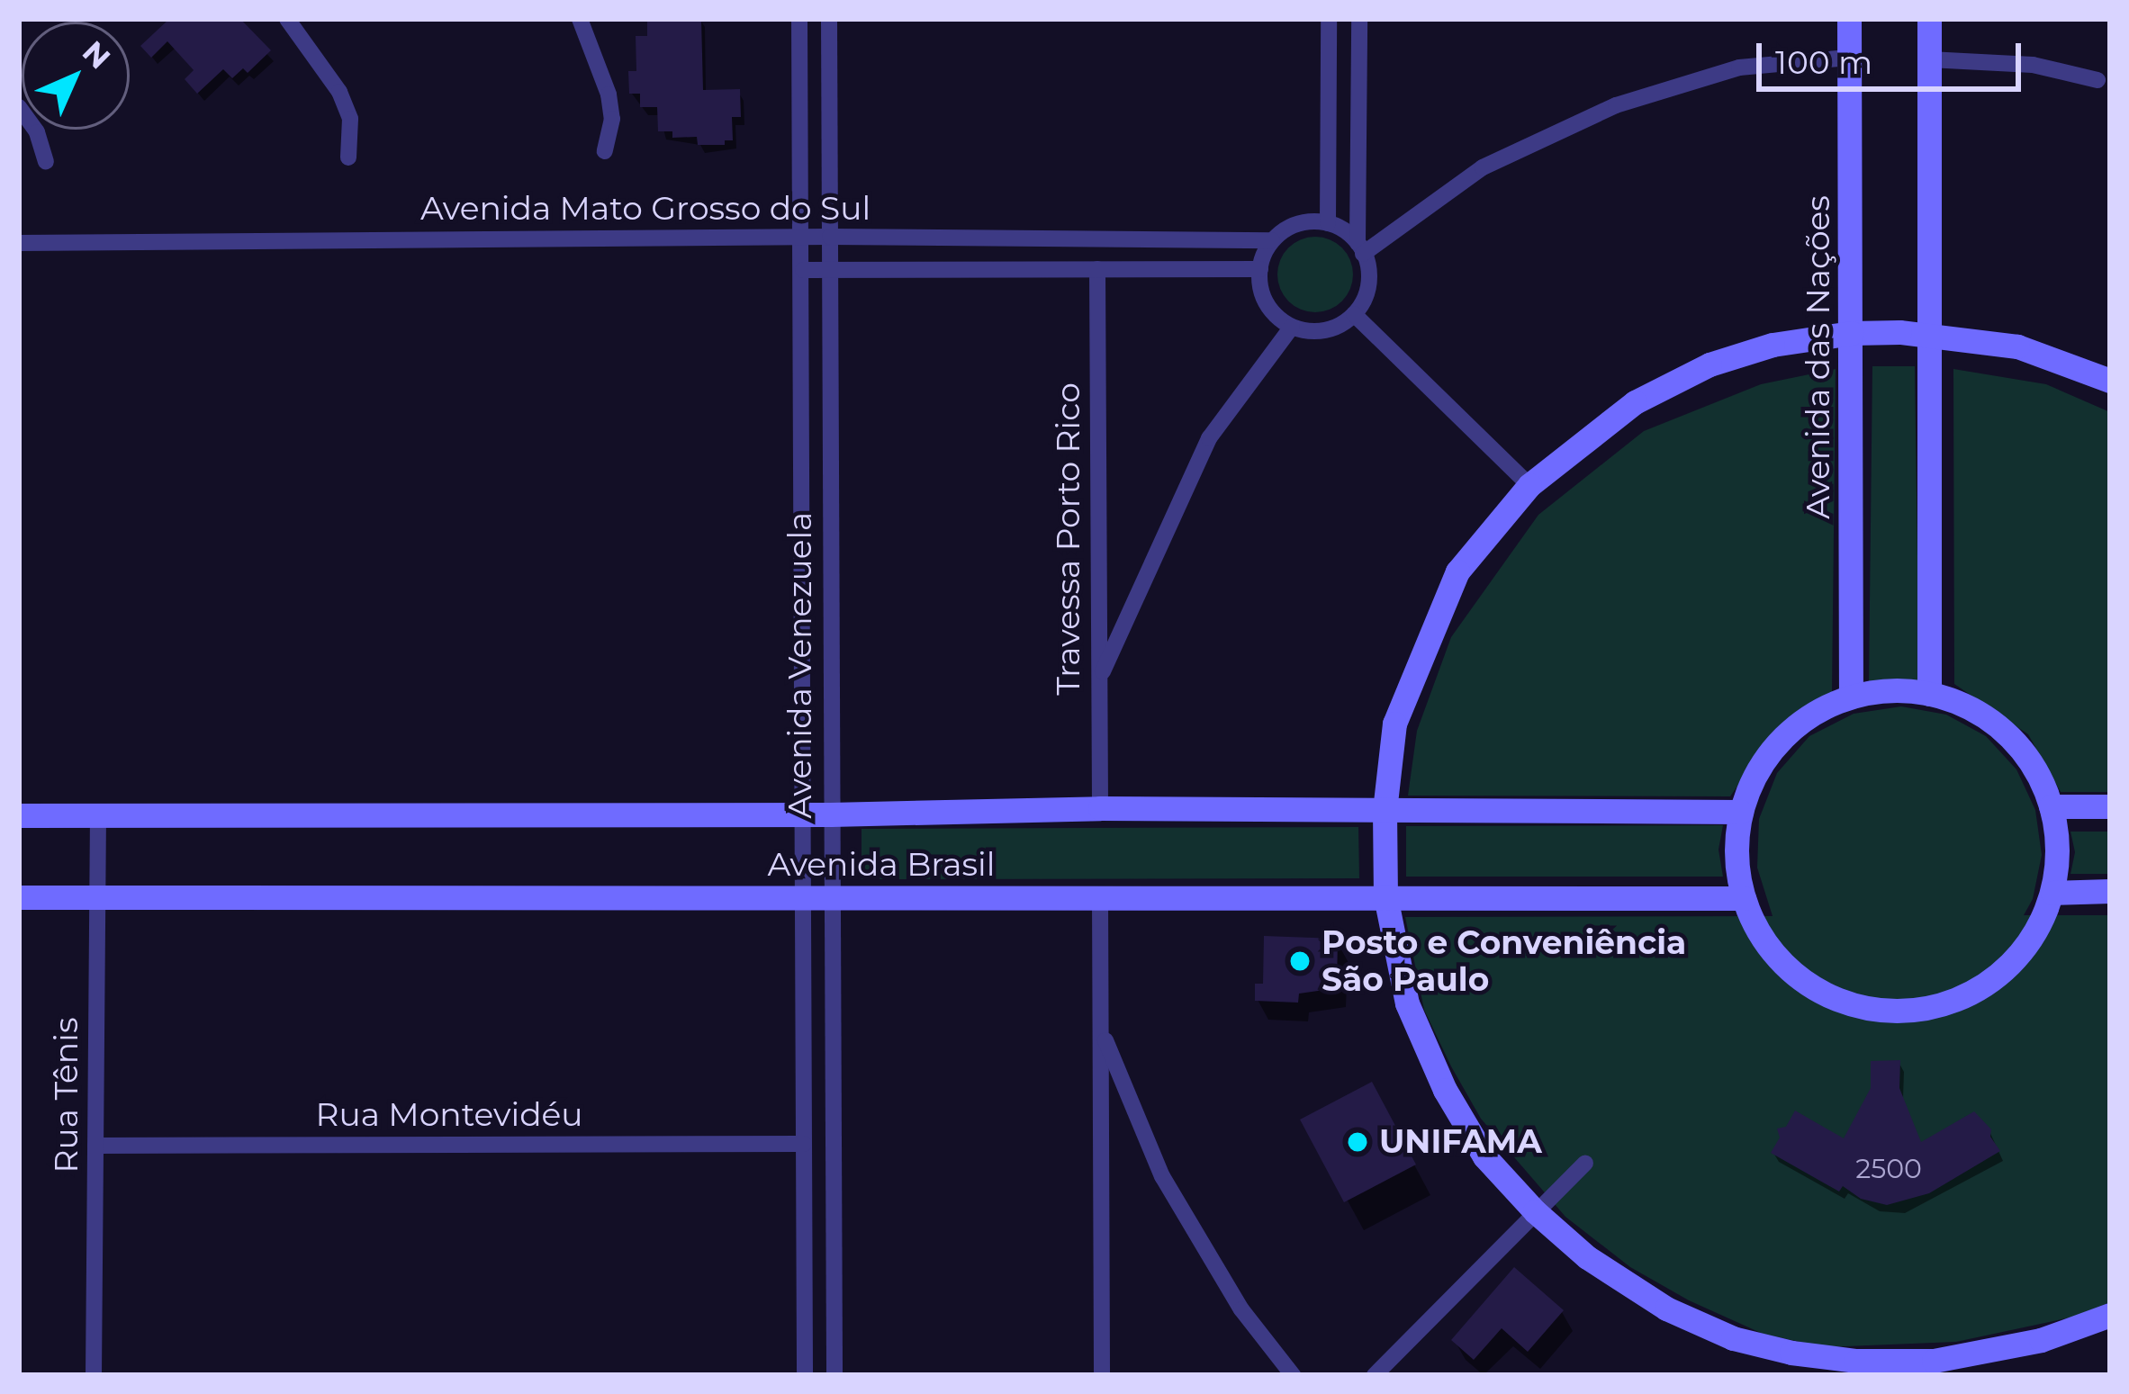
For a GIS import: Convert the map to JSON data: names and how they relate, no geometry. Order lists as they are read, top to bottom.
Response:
{
  "streets": {
    "main road": ["Avenida das Nações", "Avenida Brasil"],
    "street": [
      "Avenida Mato Grosso do Sul",
      "Travessa Porto Rico",
      "Avenida Venezuela",
      "Rua Tênis",
      "Rua Montevidéu"
    ]
  },
  "crossings": [
    ["Avenida Mato Grosso do Sul", "Travessa Porto Rico"],
    ["Avenida Mato Grosso do Sul", "Avenida Venezuela"],
    ["Avenida das Nações", "Avenida Brasil"],
    ["Travessa Porto Rico", "Avenida Brasil"],
    ["Avenida Venezuela", "Avenida Brasil"],
    ["Avenida Venezuela", "Rua Montevidéu"],
    ["Avenida Brasil", "Rua Tênis"],
    ["Rua Tênis", "Rua Montevidéu"]
  ],
  "places": ["Posto e Conveniência São Paulo", "UNIFAMA"],
  "house_numbers": ["2500"],
  "scale_bar": "100 m",
  "north": "top right"
}
